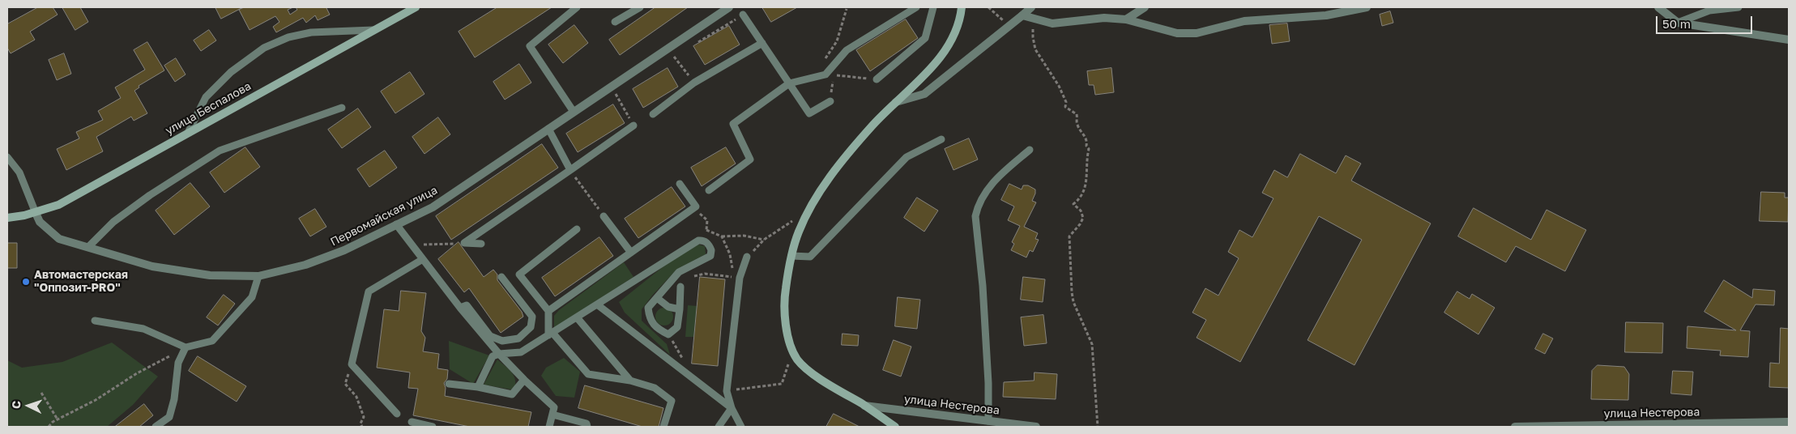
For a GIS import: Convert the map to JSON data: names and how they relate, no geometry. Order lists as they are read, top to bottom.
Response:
{
  "streets": {
    "main road": ["улица Беспалова"],
    "street": ["Первомайская улица", "улица Нестерова"]
  },
  "crossings": [
    ["улица Беспалова", "Первомайская улица"]
  ],
  "places": ["Автомастерская \"Оппозит-PRO\""],
  "scale_bar": "50 m",
  "north": "left"
}
